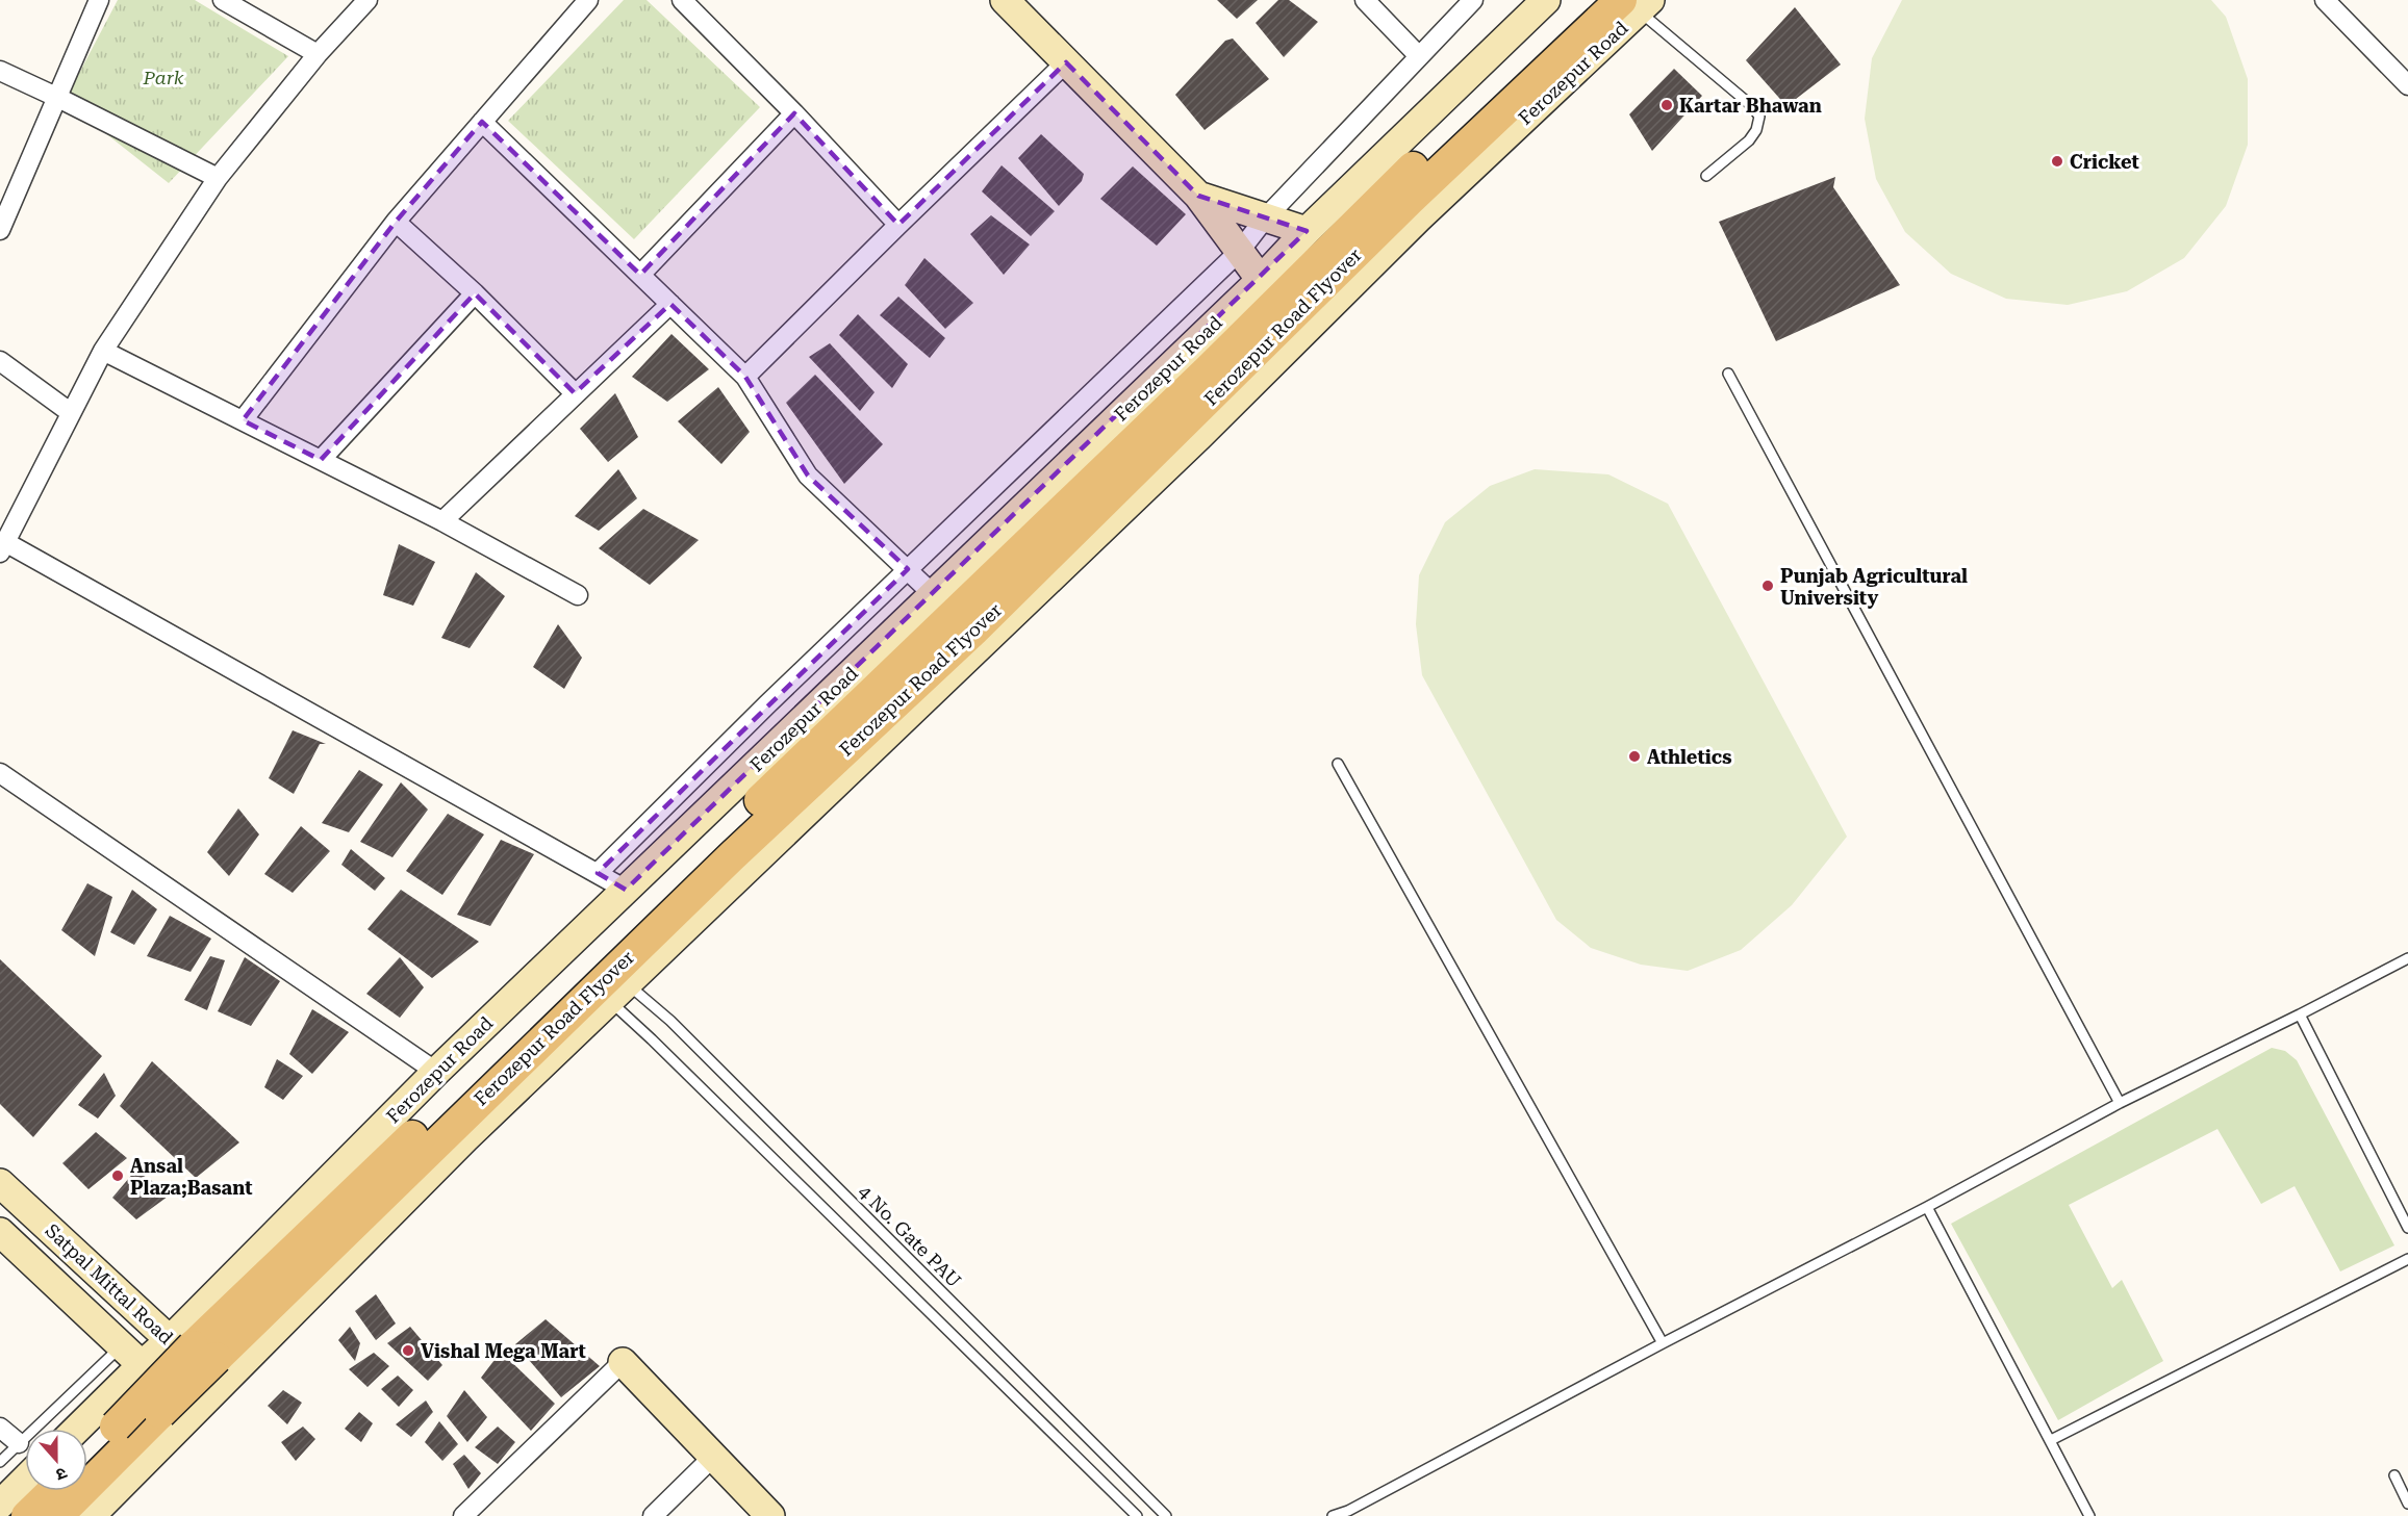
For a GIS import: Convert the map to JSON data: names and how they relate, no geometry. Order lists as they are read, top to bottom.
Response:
{
  "streets": {
    "main road": ["Ferozepur Road", "Ferozepur Road Flyover", "Satpal Mittal Road"],
    "lane": ["4 No. Gate PAU"]
  },
  "crossings": [
    ["Ferozepur Road", "Ferozepur Road Flyover"],
    ["Ferozepur Road", "4 No. Gate PAU"],
    ["Ferozepur Road", "Satpal Mittal Road"],
    ["Ferozepur Road Flyover", "Satpal Mittal Road"]
  ],
  "parks": ["Park"],
  "places": [
    "Kartar Bhawan",
    "Cricket",
    "Punjab Agricultural University",
    "Athletics",
    "Ansal Plaza;Basant",
    "Vishal Mega Mart"
  ],
  "north": "bottom"
}
